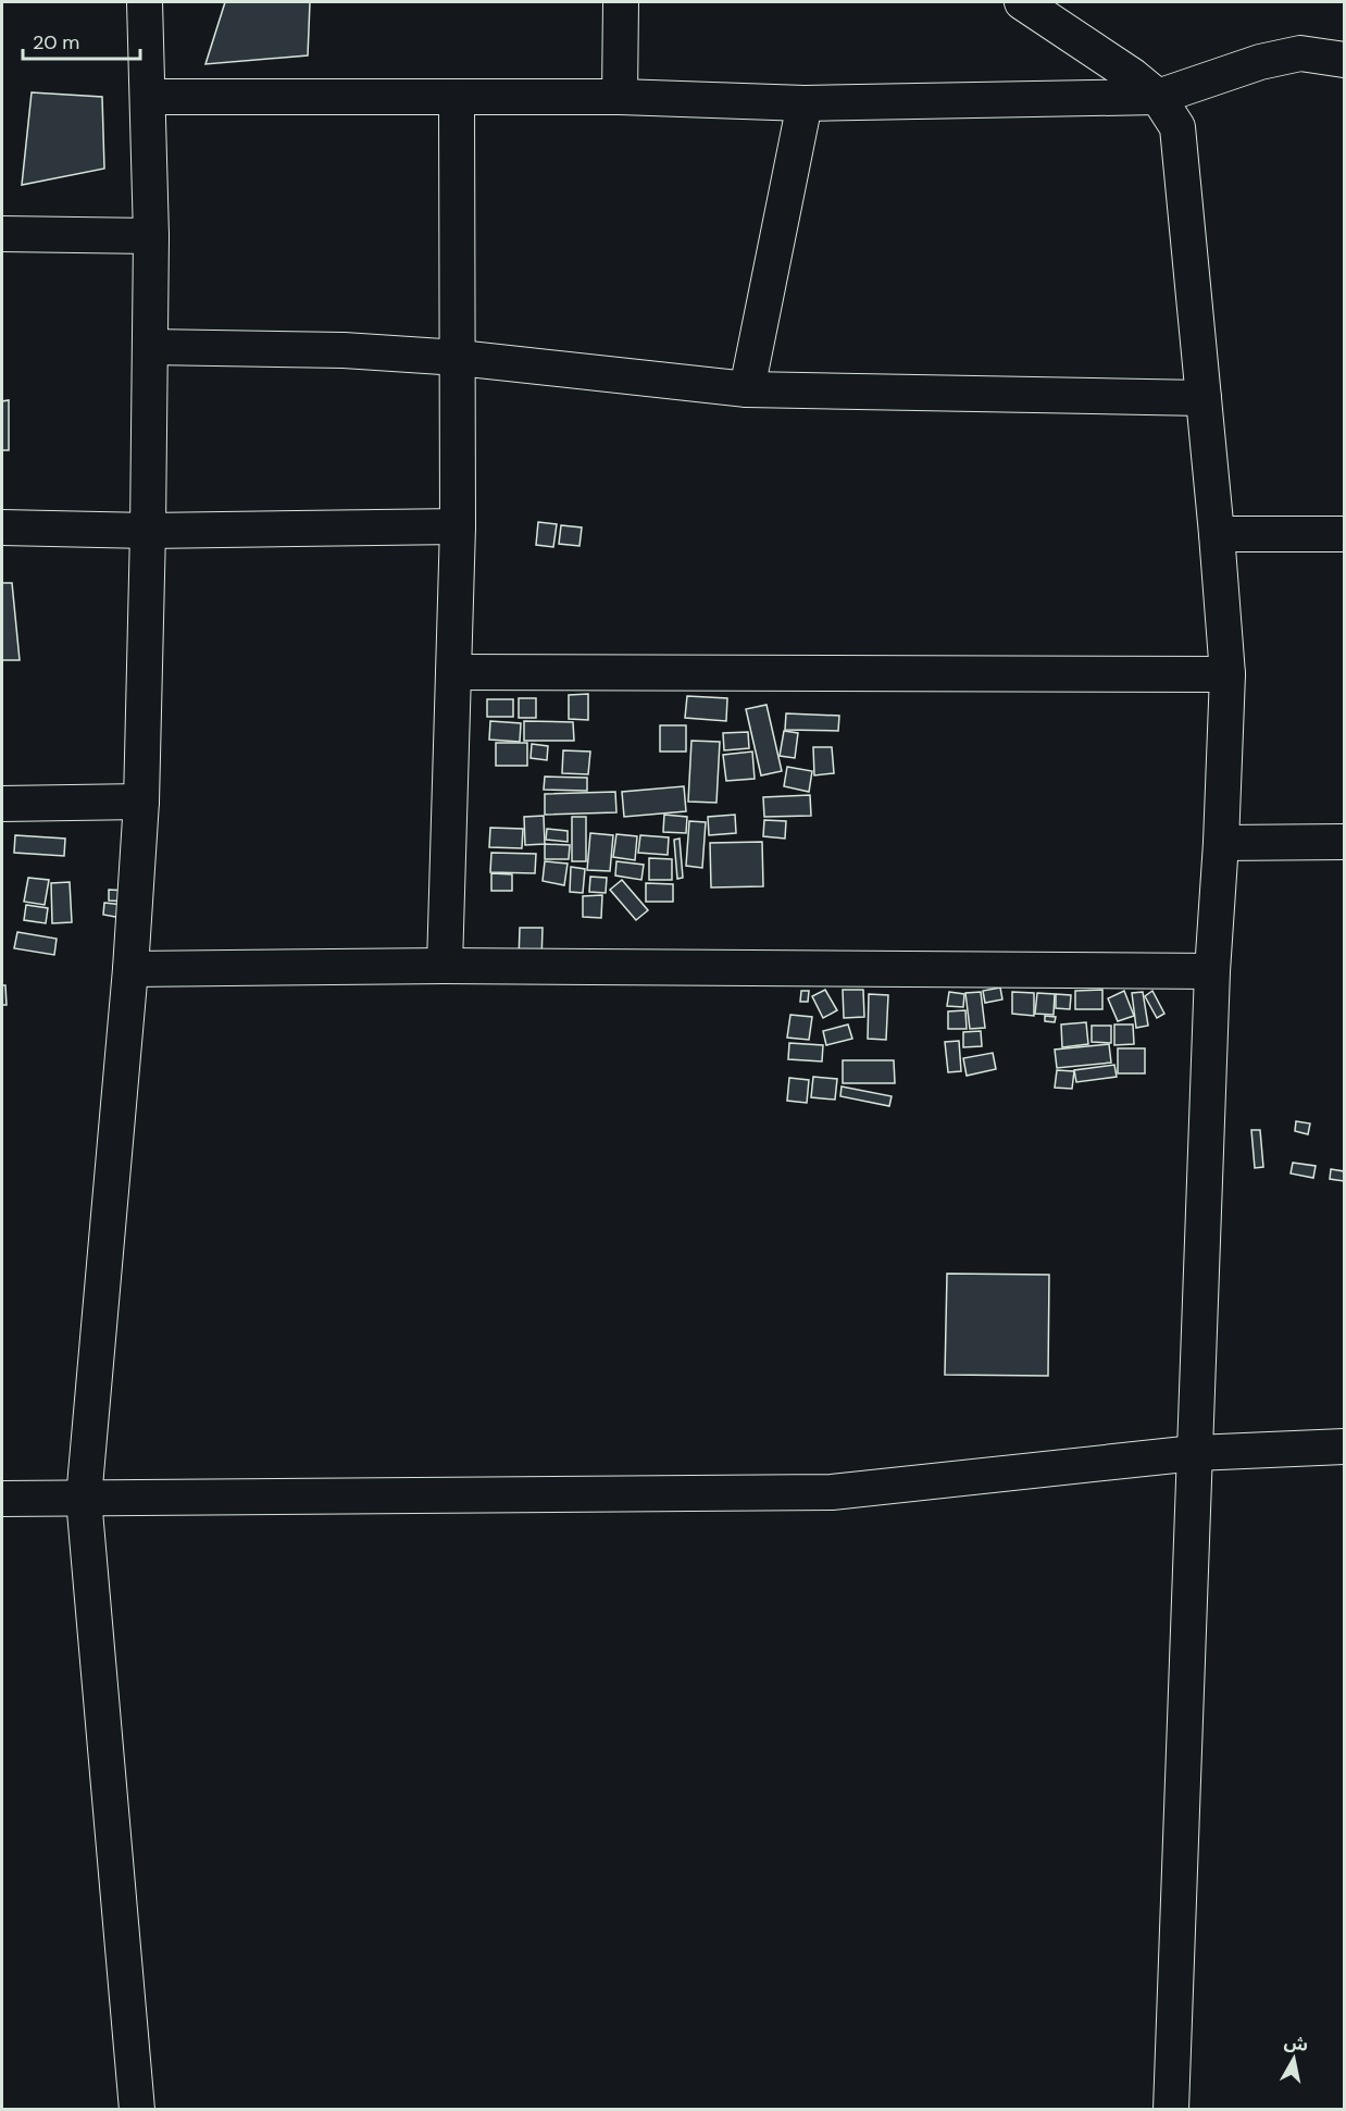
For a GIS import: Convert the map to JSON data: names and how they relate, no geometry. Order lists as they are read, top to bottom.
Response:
{
  "scale_bar": "20 m",
  "north": "top"
}
